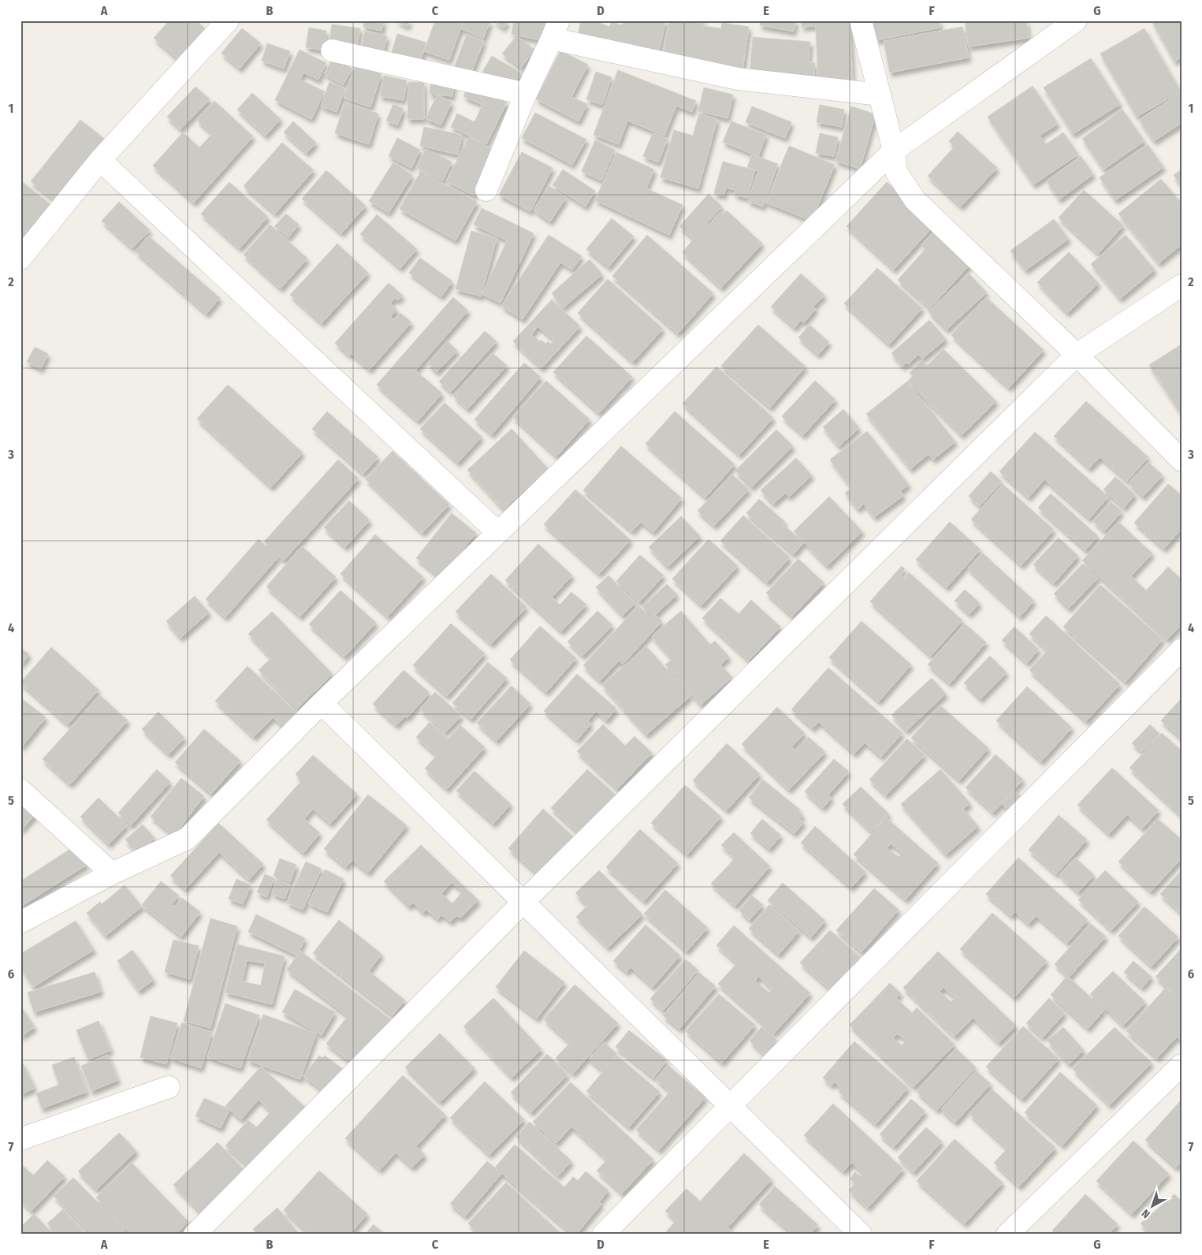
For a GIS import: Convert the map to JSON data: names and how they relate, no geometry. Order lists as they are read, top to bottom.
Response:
{
  "north": "bottom left",
  "grid": {
    "columns": [
      "A",
      "B",
      "C",
      "D",
      "E",
      "F",
      "G"
    ],
    "rows": [
      "1",
      "2",
      "3",
      "4",
      "5",
      "6",
      "7"
    ]
  }
}
